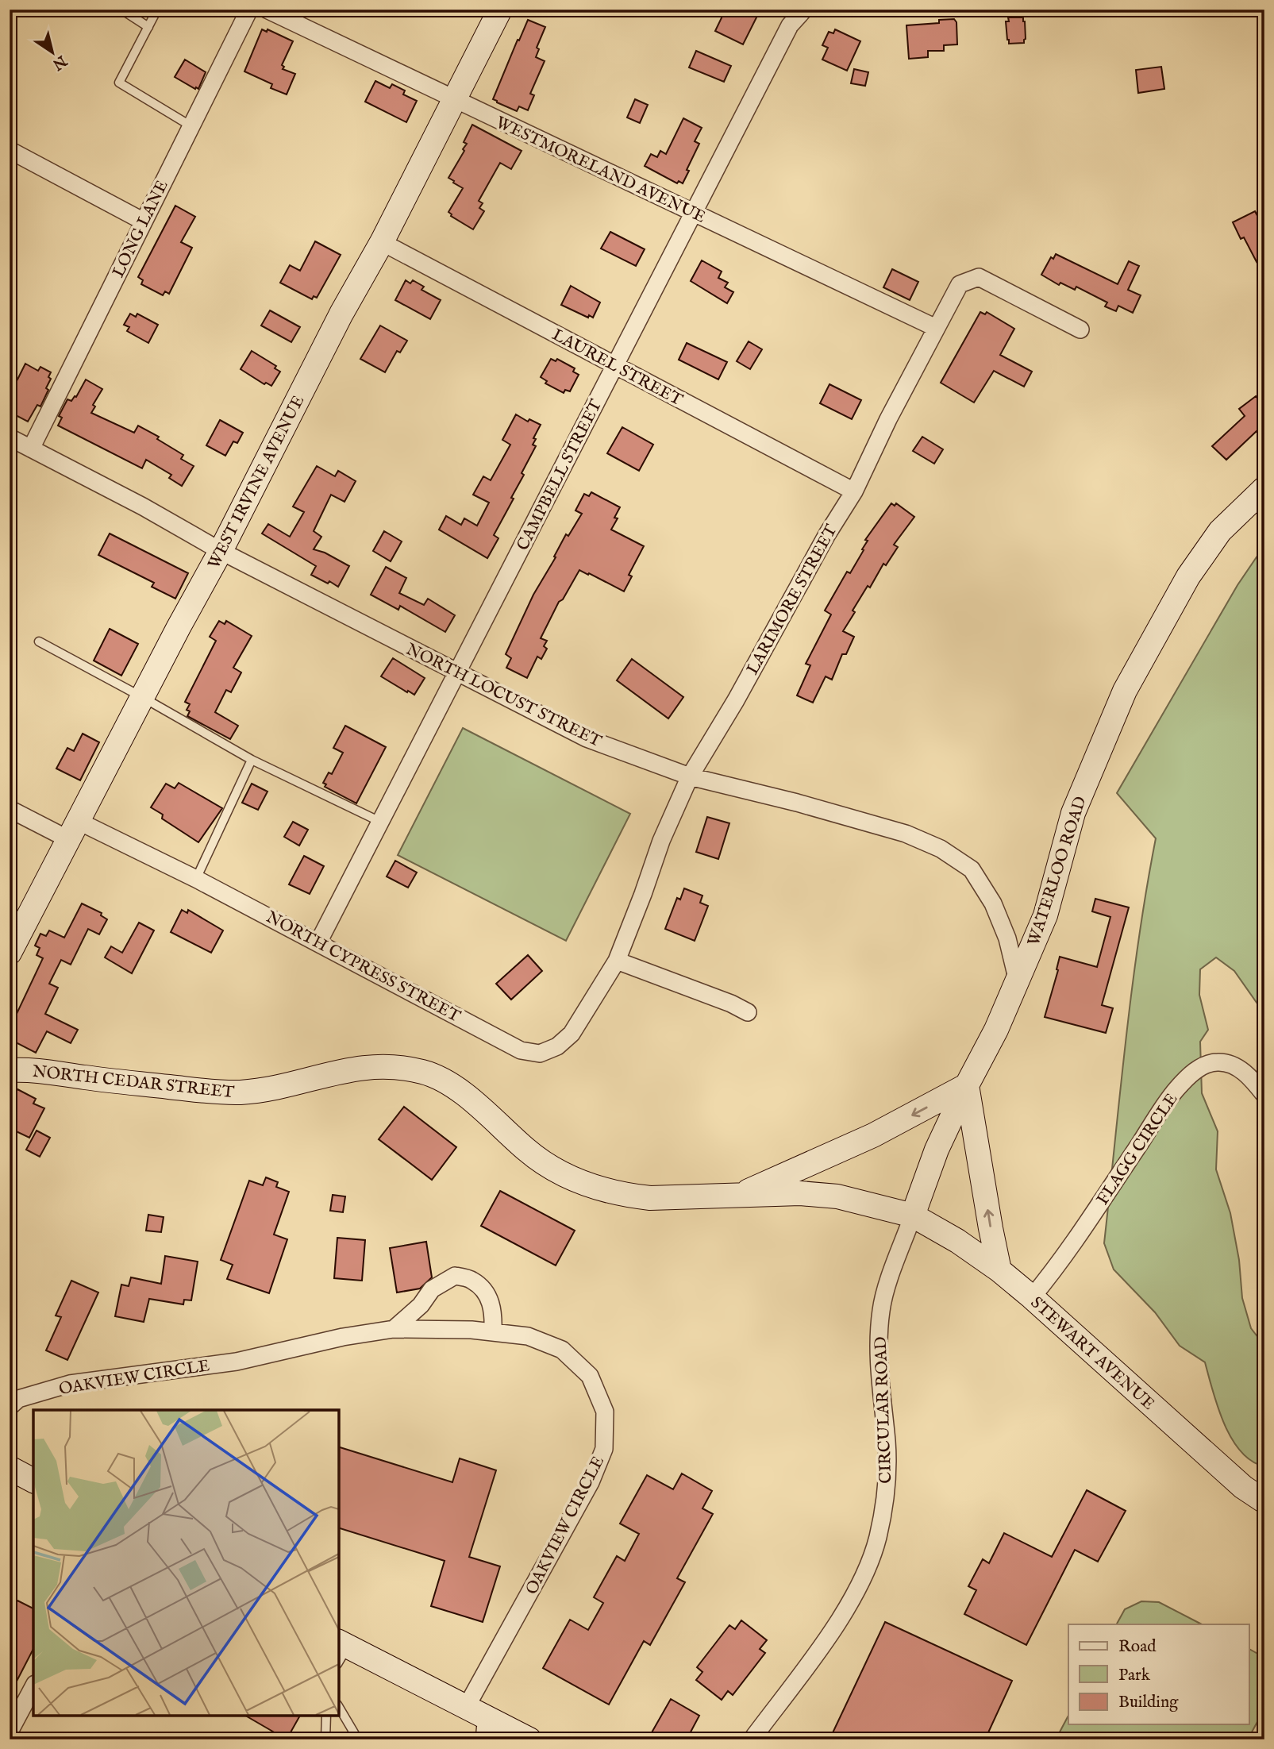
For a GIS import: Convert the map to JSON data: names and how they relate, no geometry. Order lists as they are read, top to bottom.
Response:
{
  "streets": {
    "street": [
      "WESTMORELAND AVENUE",
      "LONG LANE",
      "LAUREL STREET",
      "CAMPBELL STREET",
      "WEST IRVINE AVENUE",
      "LARIMORE STREET",
      "NORTH LOCUST STREET",
      "WATERLOO ROAD",
      "NORTH CYPRESS STREET",
      "NORTH CEDAR STREET",
      "FLAGG CIRCLE",
      "STEWART AVENUE",
      "OAKVIEW CIRCLE",
      "CIRCULAR ROAD"
    ]
  },
  "crossings": [
    ["WESTMORELAND AVENUE", "CAMPBELL STREET"],
    ["WESTMORELAND AVENUE", "WEST IRVINE AVENUE"],
    ["WESTMORELAND AVENUE", "LARIMORE STREET"],
    ["LONG LANE", "NORTH LOCUST STREET"],
    ["LAUREL STREET", "CAMPBELL STREET"],
    ["LAUREL STREET", "WEST IRVINE AVENUE"],
    ["LAUREL STREET", "LARIMORE STREET"],
    ["CAMPBELL STREET", "NORTH LOCUST STREET"],
    ["CAMPBELL STREET", "NORTH CYPRESS STREET"],
    ["WEST IRVINE AVENUE", "NORTH LOCUST STREET"],
    ["WEST IRVINE AVENUE", "NORTH CYPRESS STREET"],
    ["LARIMORE STREET", "NORTH LOCUST STREET"],
    ["LARIMORE STREET", "NORTH CYPRESS STREET"],
    ["NORTH LOCUST STREET", "WATERLOO ROAD"],
    ["WATERLOO ROAD", "NORTH CEDAR STREET"],
    ["WATERLOO ROAD", "STEWART AVENUE"],
    ["WATERLOO ROAD", "CIRCULAR ROAD"],
    ["NORTH CEDAR STREET", "STEWART AVENUE"],
    ["NORTH CEDAR STREET", "CIRCULAR ROAD"],
    ["FLAGG CIRCLE", "STEWART AVENUE"],
    ["STEWART AVENUE", "CIRCULAR ROAD"]
  ],
  "legend": ["Road", "Park", "Building"],
  "north": "bottom right"
}
